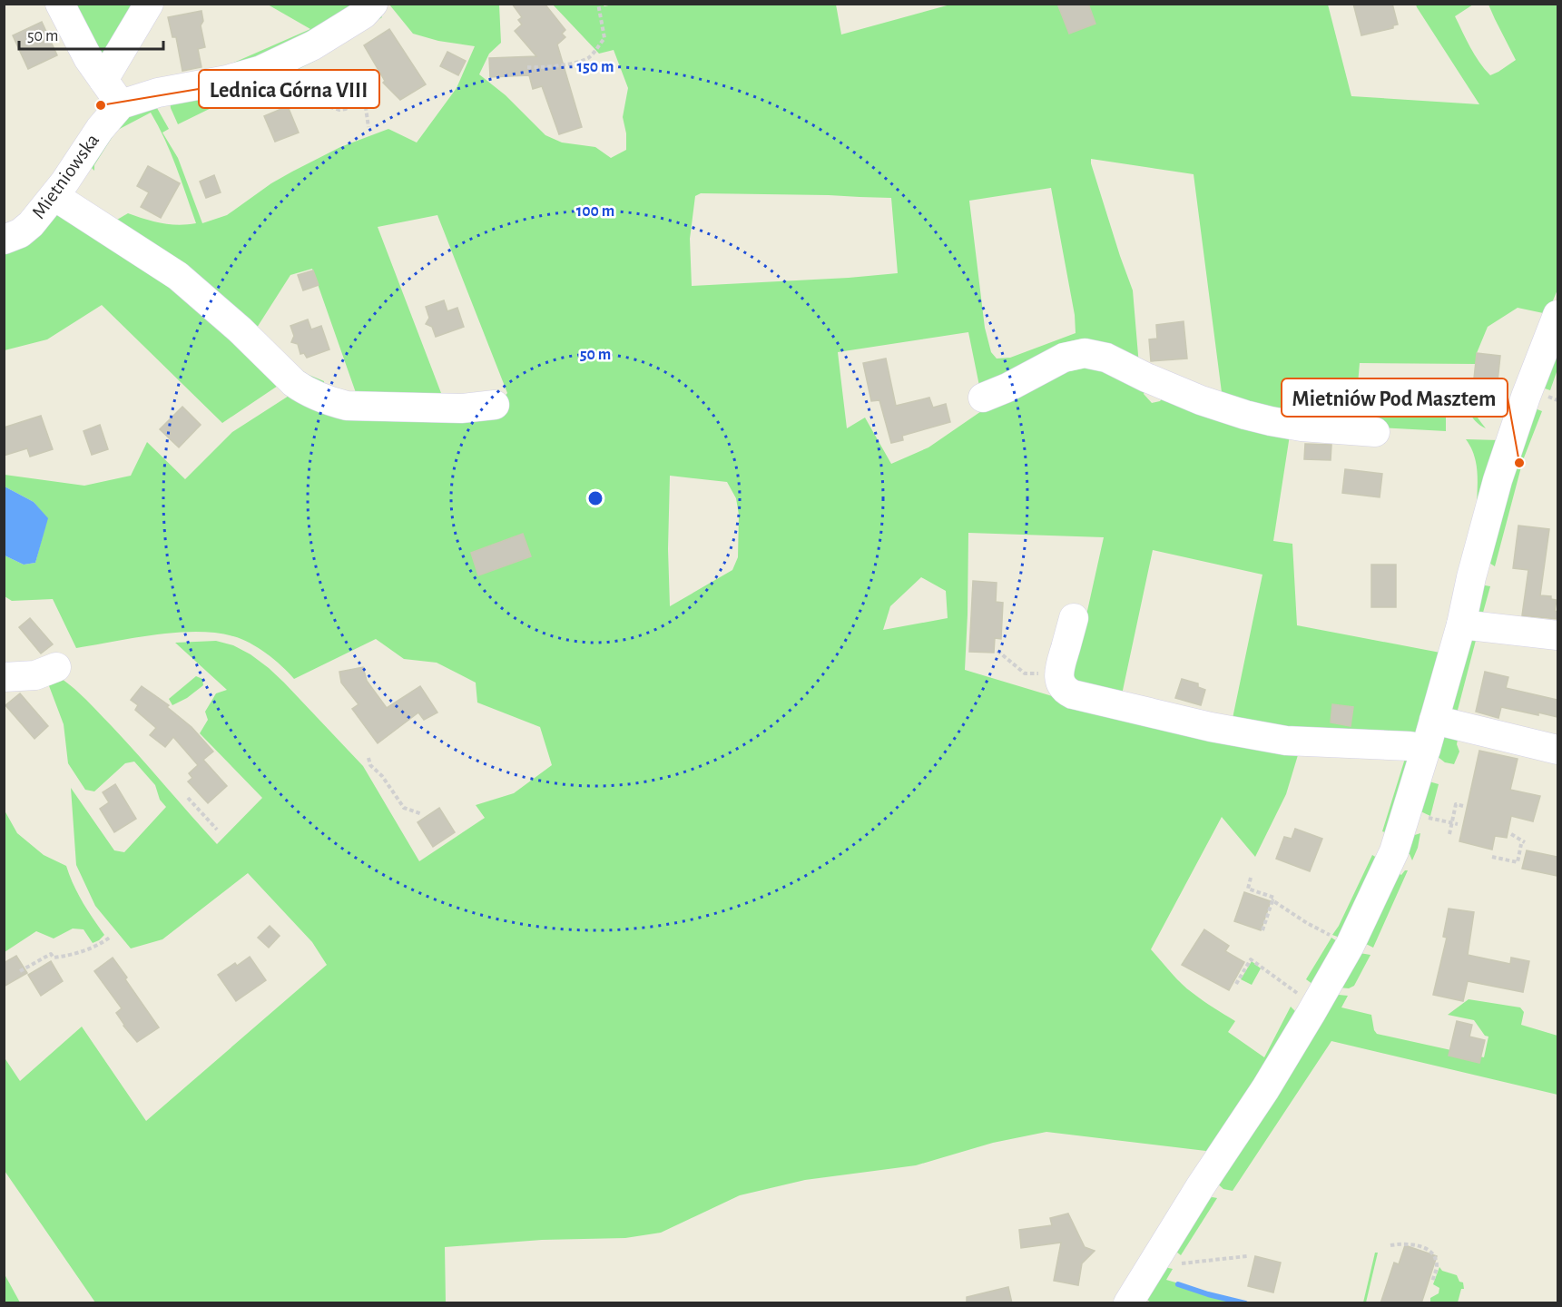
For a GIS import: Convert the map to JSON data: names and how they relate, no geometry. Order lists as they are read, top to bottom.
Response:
{
  "streets": {
    "street": ["Mietniowska"]
  },
  "places": ["Lednica Górna VIII", "Mietniów Pod Masztem"],
  "scale_bar": "50 m",
  "rings": ["150 m", "100 m", "50 m"]
}
